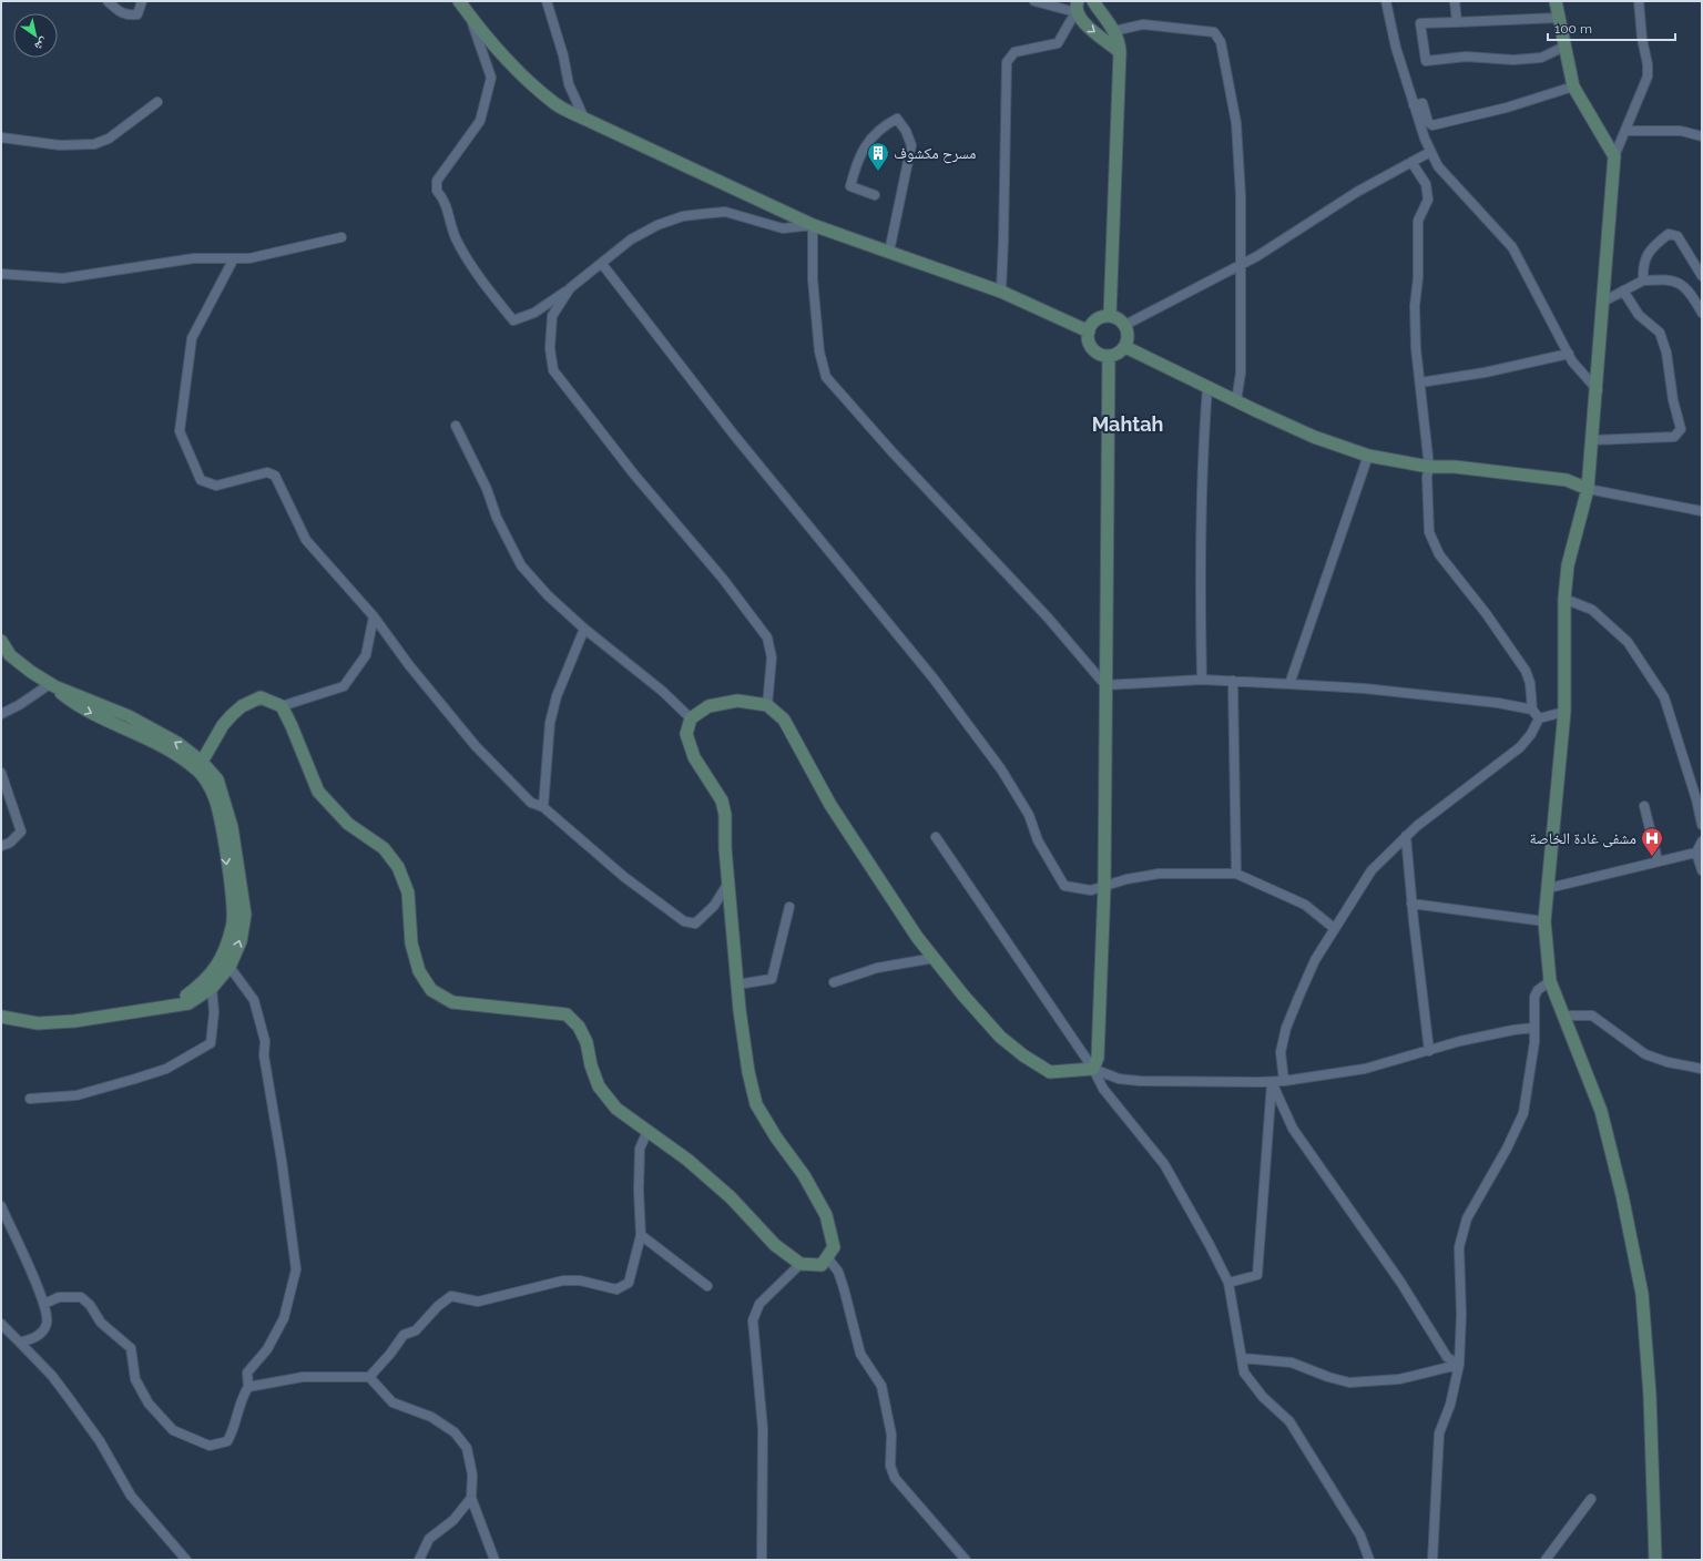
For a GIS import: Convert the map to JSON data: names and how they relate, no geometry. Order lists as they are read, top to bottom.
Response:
{
  "districts": ["Mahtah"],
  "places": {
    "building": ["مسرح مكشوف"],
    "hospital": ["مشفى غادة الخاصة"]
  },
  "scale_bar": "100 m",
  "north": "bottom right"
}
